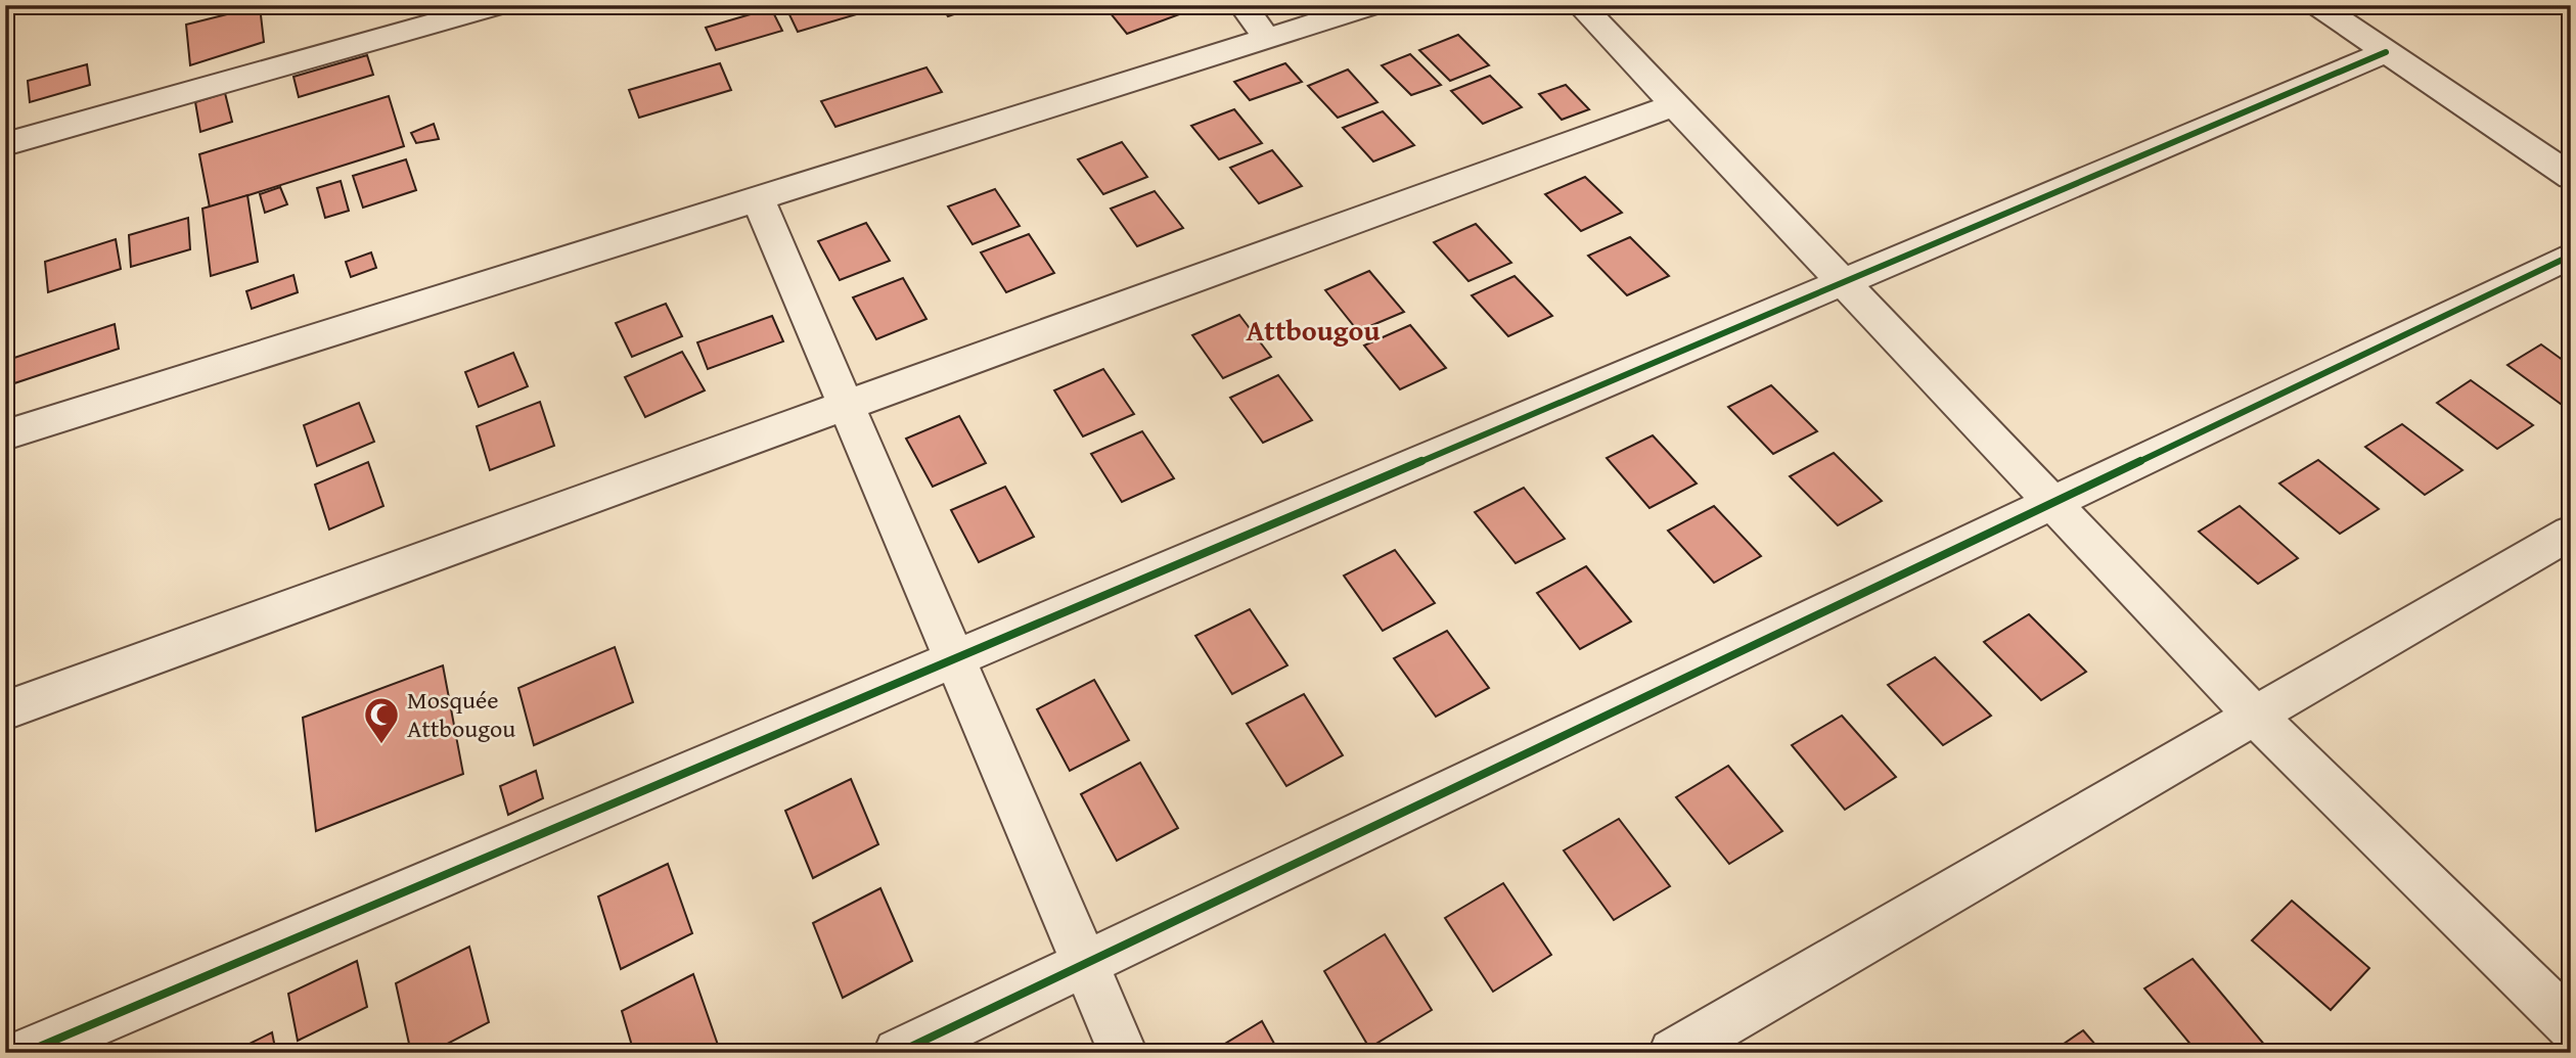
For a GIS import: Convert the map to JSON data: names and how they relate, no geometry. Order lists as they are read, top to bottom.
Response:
{
  "districts": ["Attbougou"],
  "places": {
    "mosque": ["Mosquée Attbougou"]
  }
}
